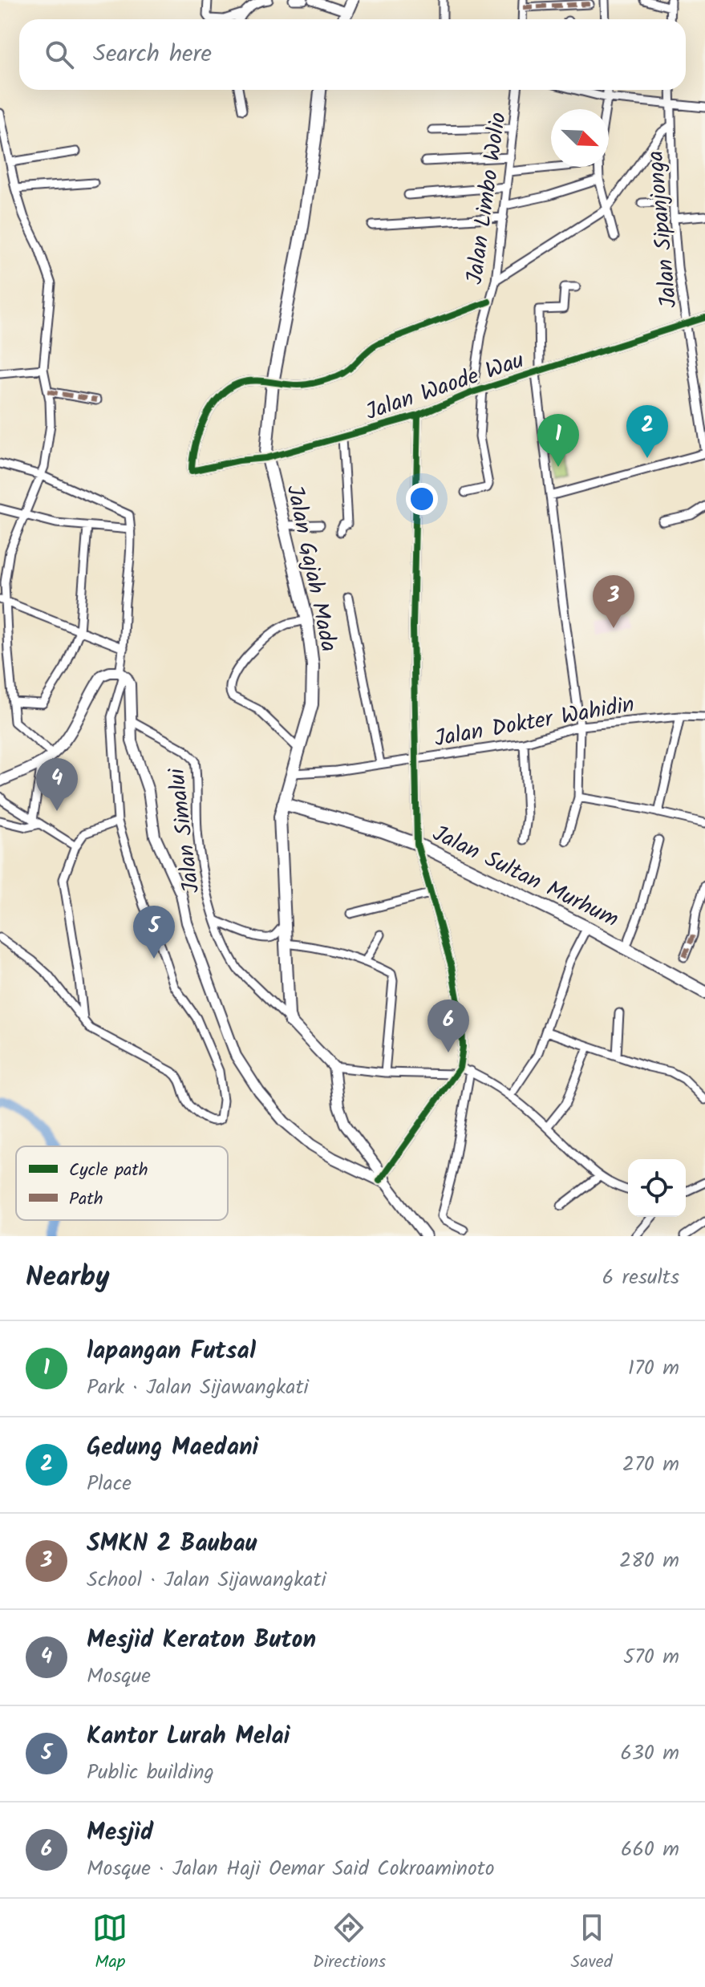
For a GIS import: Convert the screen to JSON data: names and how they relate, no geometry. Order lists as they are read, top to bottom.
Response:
{
  "streets": {
    "highway": ["Jalan Gajah Mada", "Jalan Sultan Murhum"],
    "street": [
      "Jalan Limbo Wolio",
      "Jalan Sipanjonga",
      "Jalan Waode Wau",
      "Jalan Dokter Wahidin",
      "Jalan Simalui"
    ]
  },
  "crossings": [
    ["Jalan Limbo Wolio", "Jalan Waode Wau"],
    ["Jalan Sipanjonga", "Jalan Waode Wau"],
    ["Jalan Waode Wau", "Jalan Gajah Mada"],
    ["Jalan Gajah Mada", "Jalan Dokter Wahidin"],
    ["Jalan Gajah Mada", "Jalan Simalui"],
    ["Jalan Gajah Mada", "Jalan Sultan Murhum"]
  ],
  "legend": ["Cycle path", "Path"],
  "north": "bottom right",
  "page": {
    "search": "Search here",
    "pins": [
      "2",
      "1",
      "3",
      "4",
      "5",
      "6"
    ],
    "heading": ["Nearby", "6 results"],
    "list": [
      {
        "mark": "1",
        "name": "lapangan Futsal",
        "note": "Park · Jalan Sijawangkati",
        "value": "170 m"
      },
      {
        "mark": "2",
        "name": "Gedung Maedani",
        "note": "Place",
        "value": "270 m"
      },
      {
        "mark": "3",
        "name": "SMKN 2 Baubau",
        "note": "School · Jalan Sijawangkati",
        "value": "280 m"
      },
      {
        "mark": "4",
        "name": "Mesjid Keraton Buton",
        "note": "Mosque",
        "value": "570 m"
      },
      {
        "mark": "5",
        "name": "Kantor Lurah Melai",
        "note": "Public building",
        "value": "630 m"
      },
      {
        "mark": "6",
        "name": "Mesjid",
        "note": "Mosque · Jalan Haji Oemar Said Cokroaminoto",
        "value": "660 m"
      }
    ],
    "nav": ["Map", "Directions", "Saved"]
  }
}
